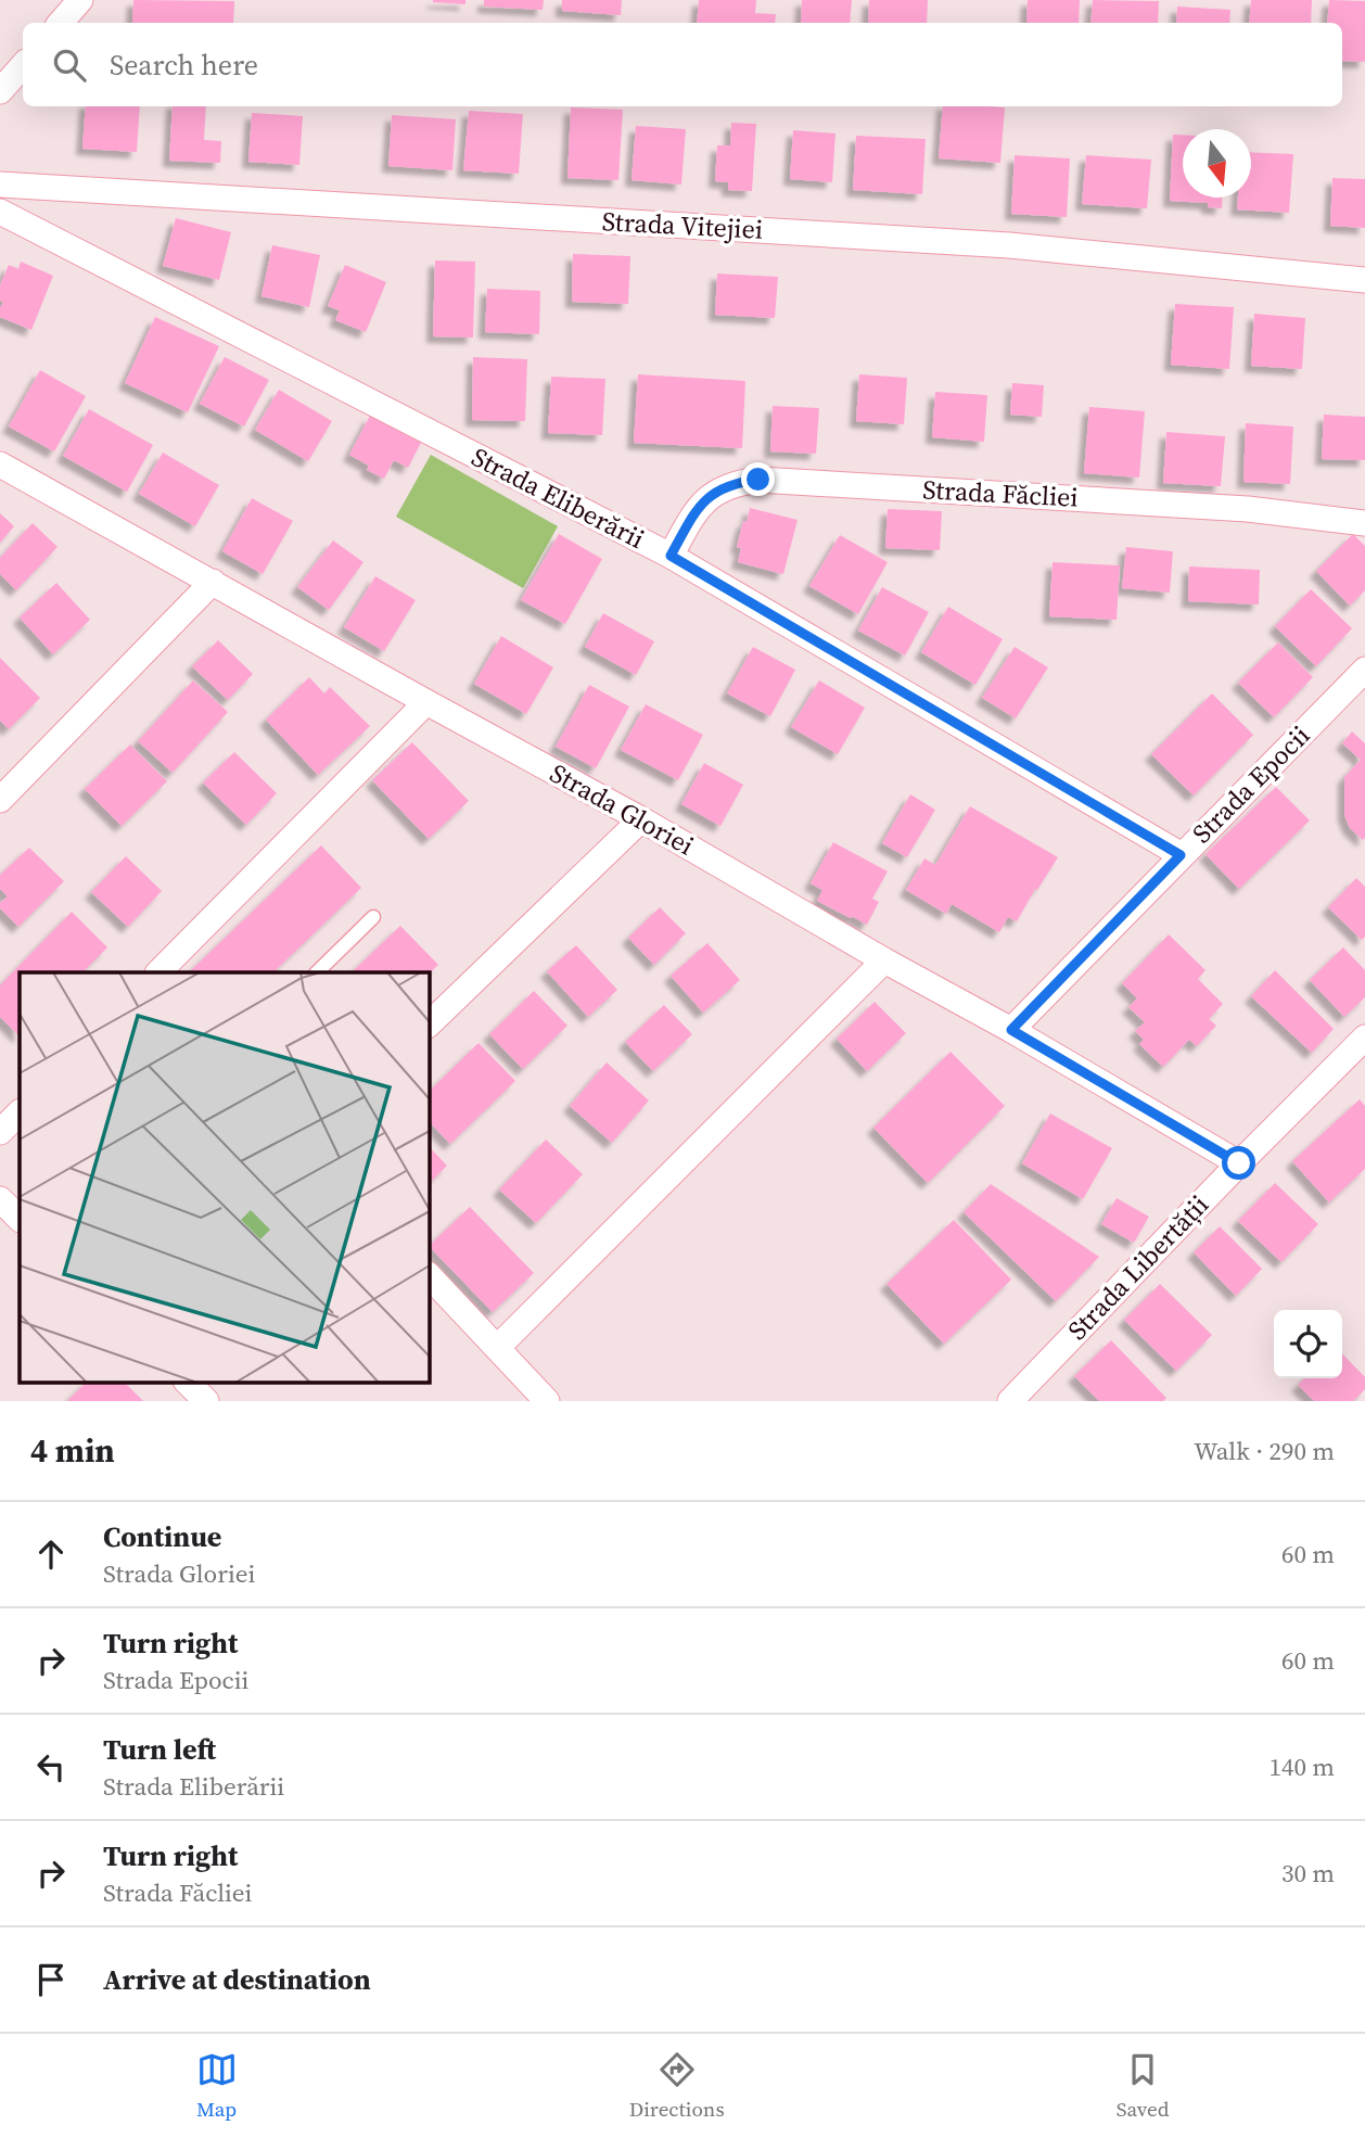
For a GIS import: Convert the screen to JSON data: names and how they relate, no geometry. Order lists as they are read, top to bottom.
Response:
{
  "streets": {
    "street": [
      "Strada Vitejiei",
      "Strada Făcliei",
      "Strada Eliberării",
      "Strada Epocii",
      "Strada Gloriei",
      "Strada Libertății"
    ]
  },
  "crossings": [
    ["Strada Făcliei", "Strada Eliberării"],
    ["Strada Eliberării", "Strada Epocii"],
    ["Strada Epocii", "Strada Gloriei"],
    ["Strada Gloriei", "Strada Libertății"]
  ],
  "north": "bottom",
  "page": {
    "search": "Search here",
    "heading": ["4 min", "Walk · 290 m"],
    "list": [
      ["Continue", "Strada Gloriei", "60 m"],
      ["Turn right", "Strada Epocii", "60 m"],
      ["Turn left", "Strada Eliberării", "140 m"],
      ["Turn right", "Strada Făcliei", "30 m"],
      "Arrive at destination"
    ],
    "nav": ["Map", "Directions", "Saved"]
  }
}
